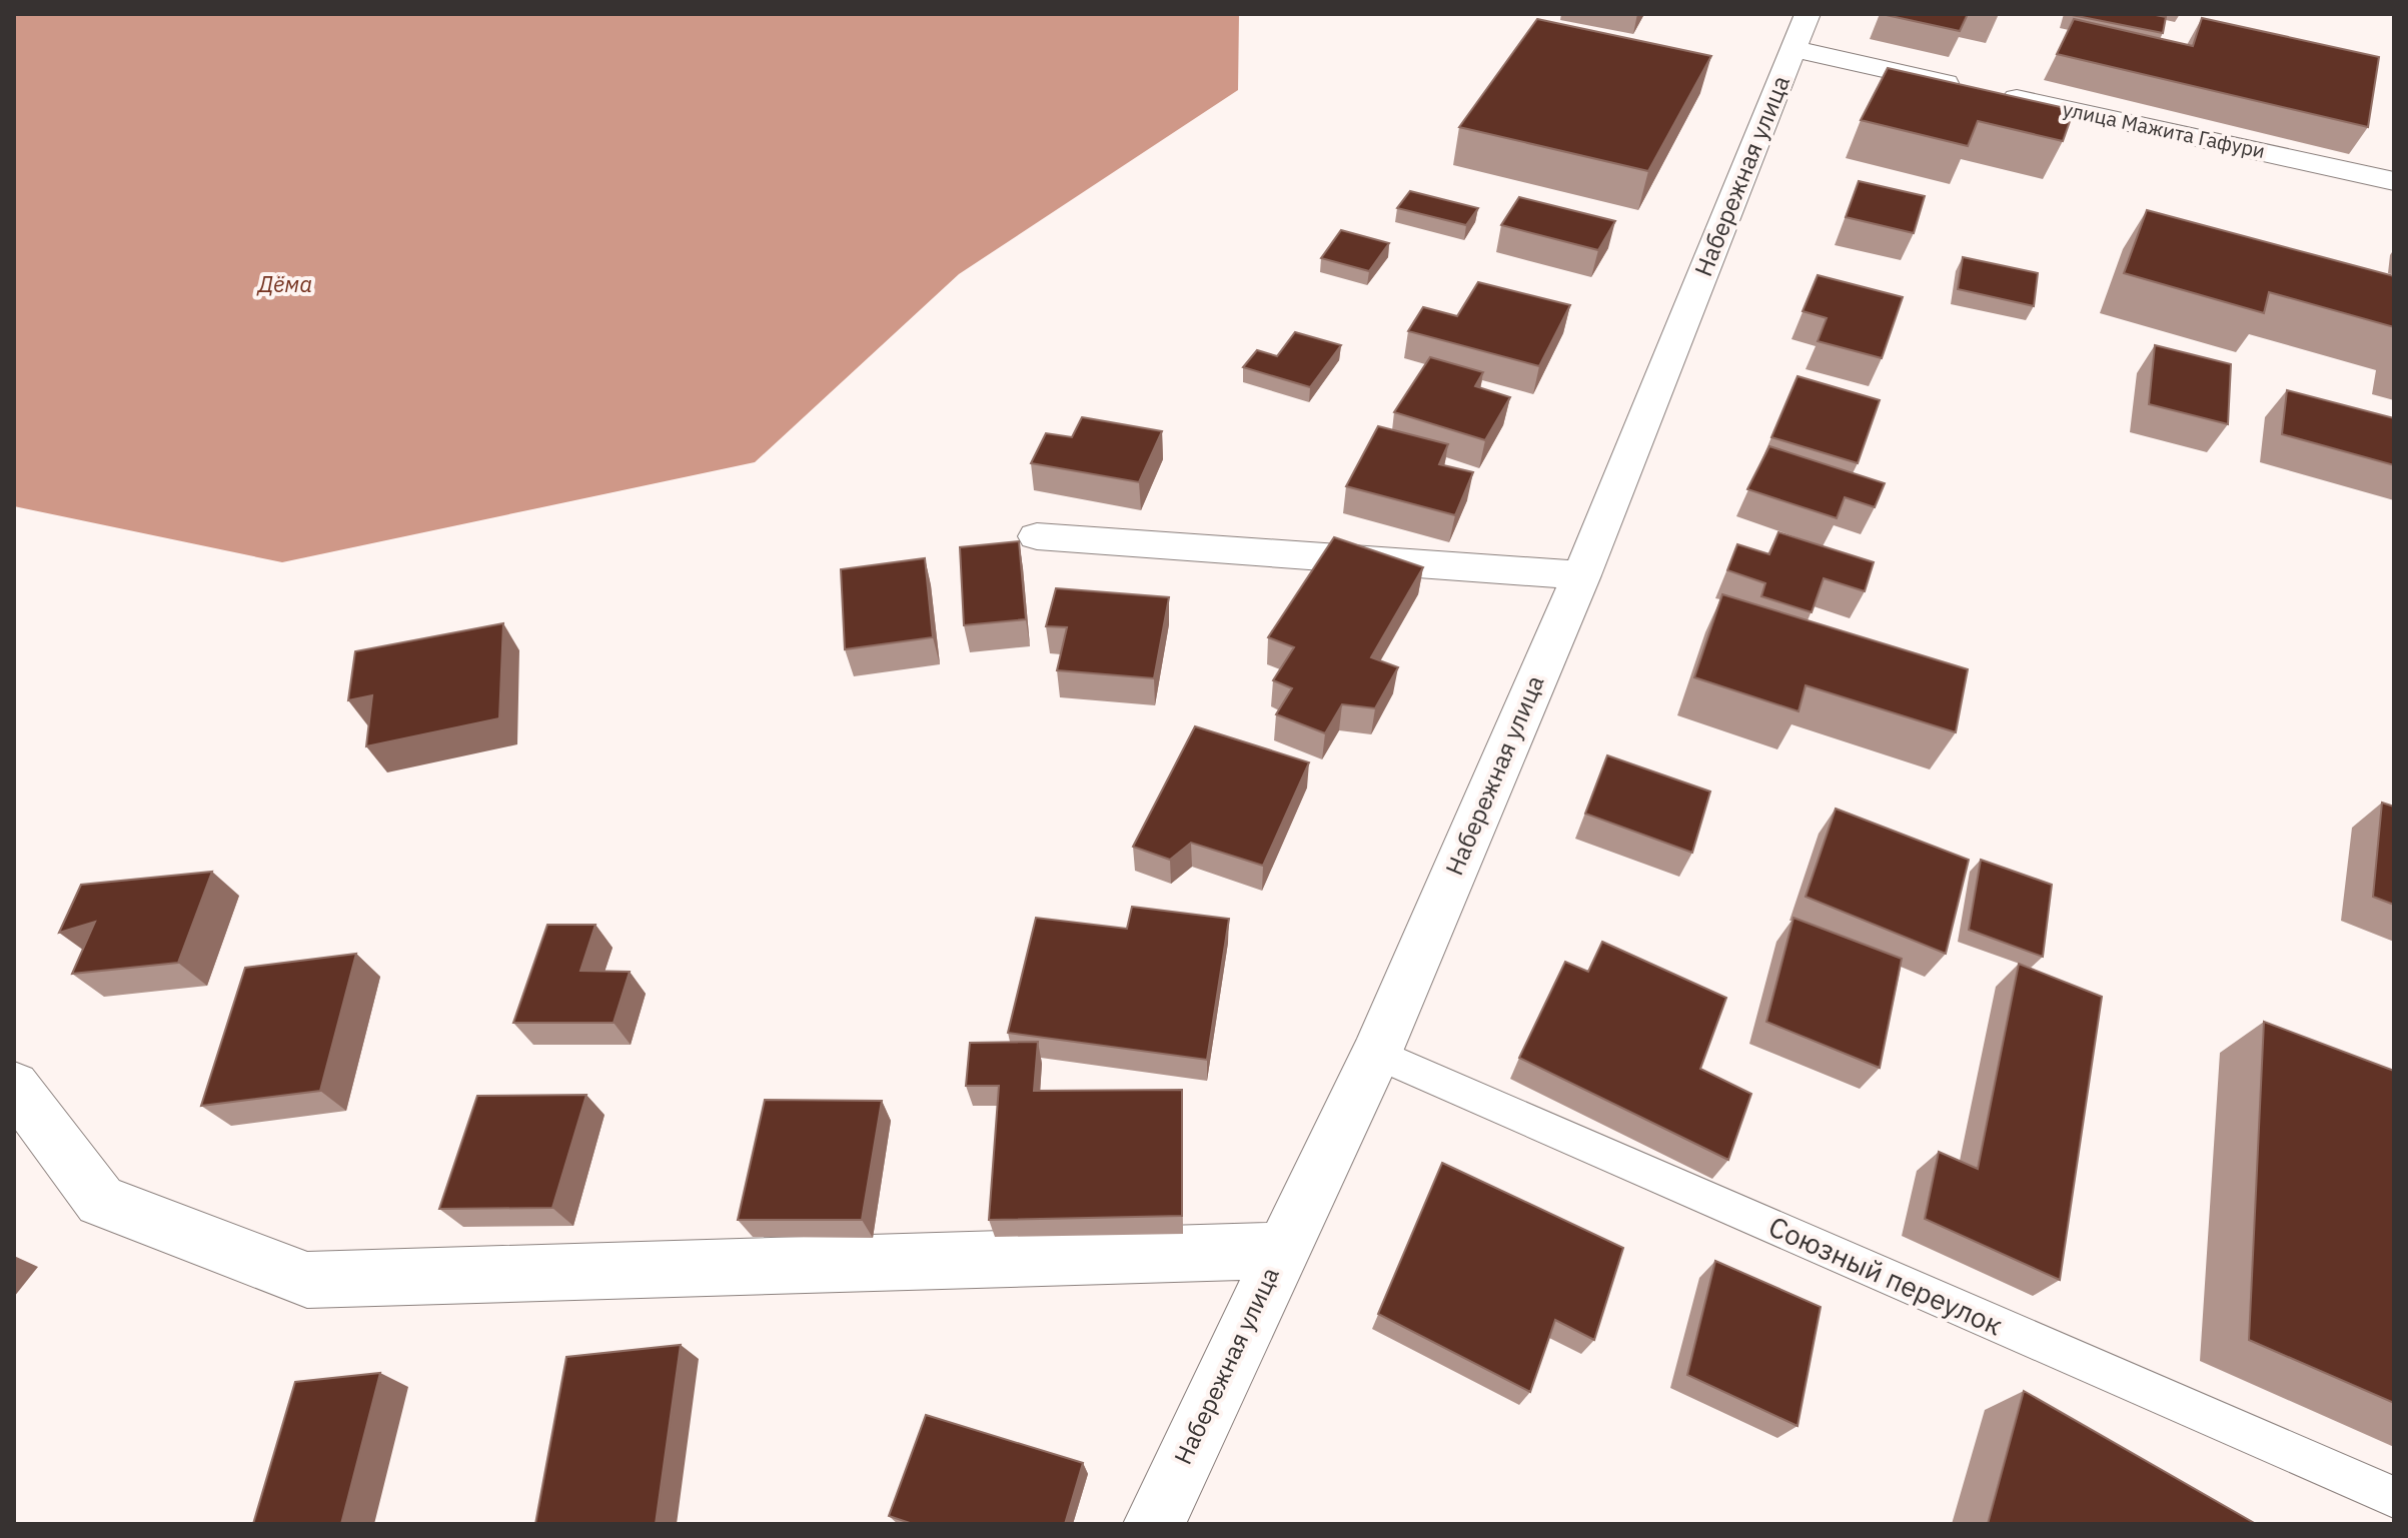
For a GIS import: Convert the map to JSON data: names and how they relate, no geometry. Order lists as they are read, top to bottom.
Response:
{
  "streets": {
    "street": ["улица Мажита Гафури", "Набережная улица"],
    "lane": ["Союзный переулок"]
  },
  "crossings": [
    ["улица Мажита Гафури", "Набережная улица"],
    ["Набережная улица", "Союзный переулок"]
  ],
  "water": ["Дёма"]
}
